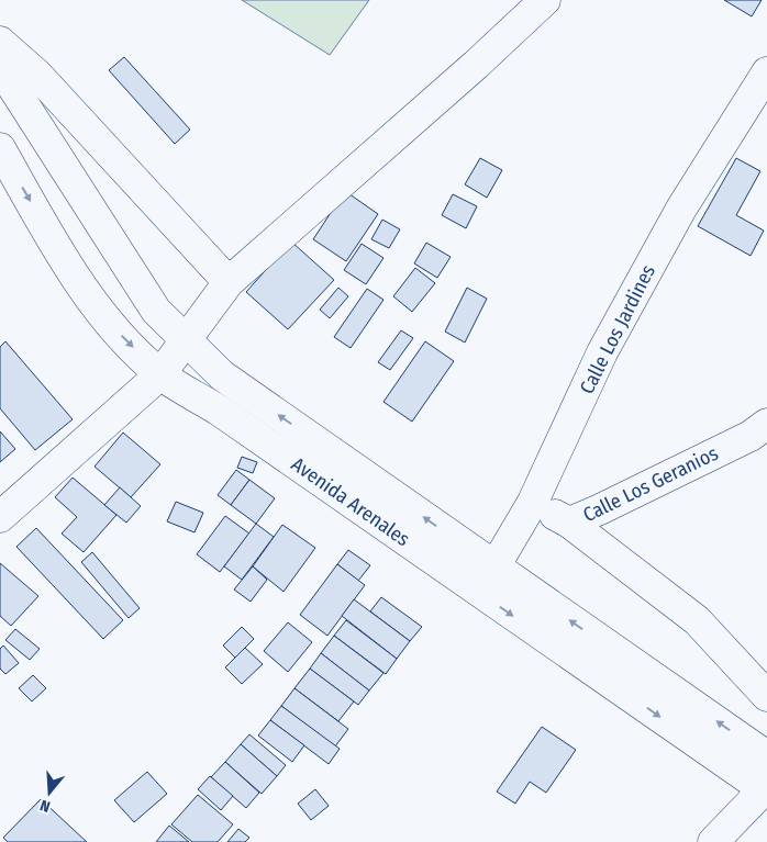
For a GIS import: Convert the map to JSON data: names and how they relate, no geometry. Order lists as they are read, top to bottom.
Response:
{
  "streets": {
    "street": ["Calle Los Jardines", "Calle Los Geranios", "Avenida Arenales"]
  },
  "crossings": [
    ["Calle Los Jardines", "Calle Los Geranios"],
    ["Calle Los Jardines", "Avenida Arenales"]
  ],
  "north": "bottom"
}
